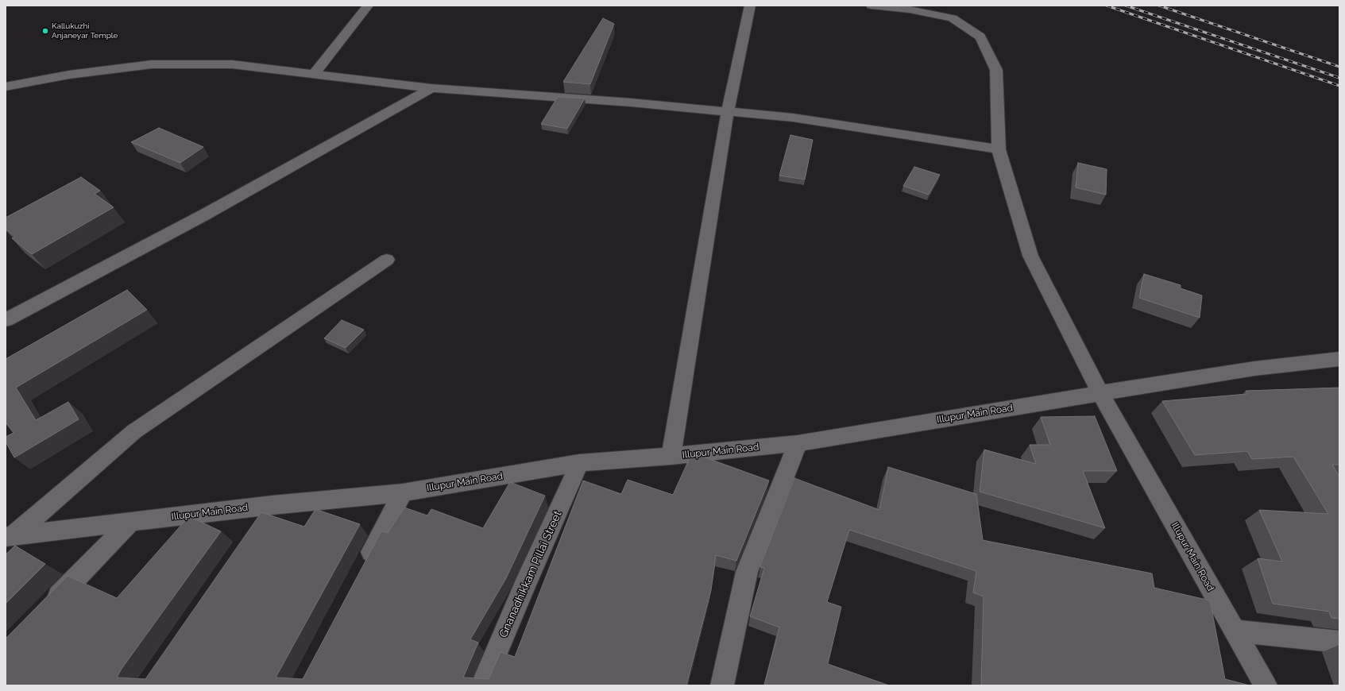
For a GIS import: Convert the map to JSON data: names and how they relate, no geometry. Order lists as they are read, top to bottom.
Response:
{
  "streets": {
    "street": ["Illupur Main Road", "Gnanadhikkam Pillai Street"]
  },
  "crossings": [
    ["Illupur Main Road", "Gnanadhikkam Pillai Street"]
  ],
  "places": ["Kallukuzhi Anjaneyar Temple"]
}
